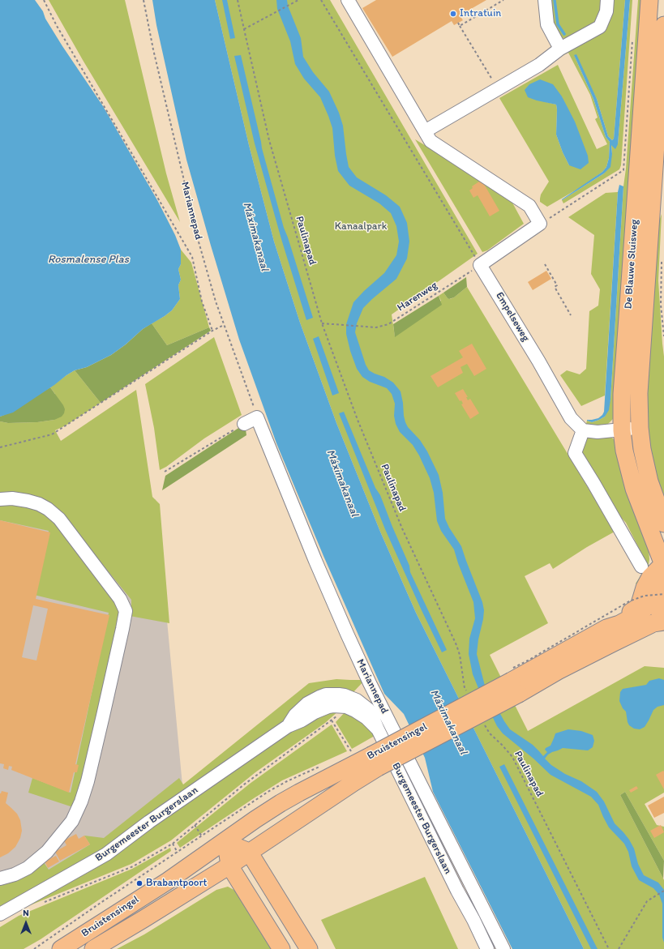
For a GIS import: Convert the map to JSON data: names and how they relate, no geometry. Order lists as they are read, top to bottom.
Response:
{
  "streets": {
    "main road": ["De Blauwe Sluisweg", "Bruistensingel"],
    "street": ["Mariannepad", "Empelseweg", "Burgemeester Burgerslaan"],
    "path": ["Paulinapad", "Harenweg"]
  },
  "crossings": [
    ["Paulinapad", "Harenweg"],
    ["Harenweg", "Empelseweg"]
  ],
  "water": ["Máximakanaal", "Rosmalense Plas"],
  "parks": ["Kanaalpark"],
  "places": ["Intratuin", "Brabantpoort"],
  "north": "top"
}
